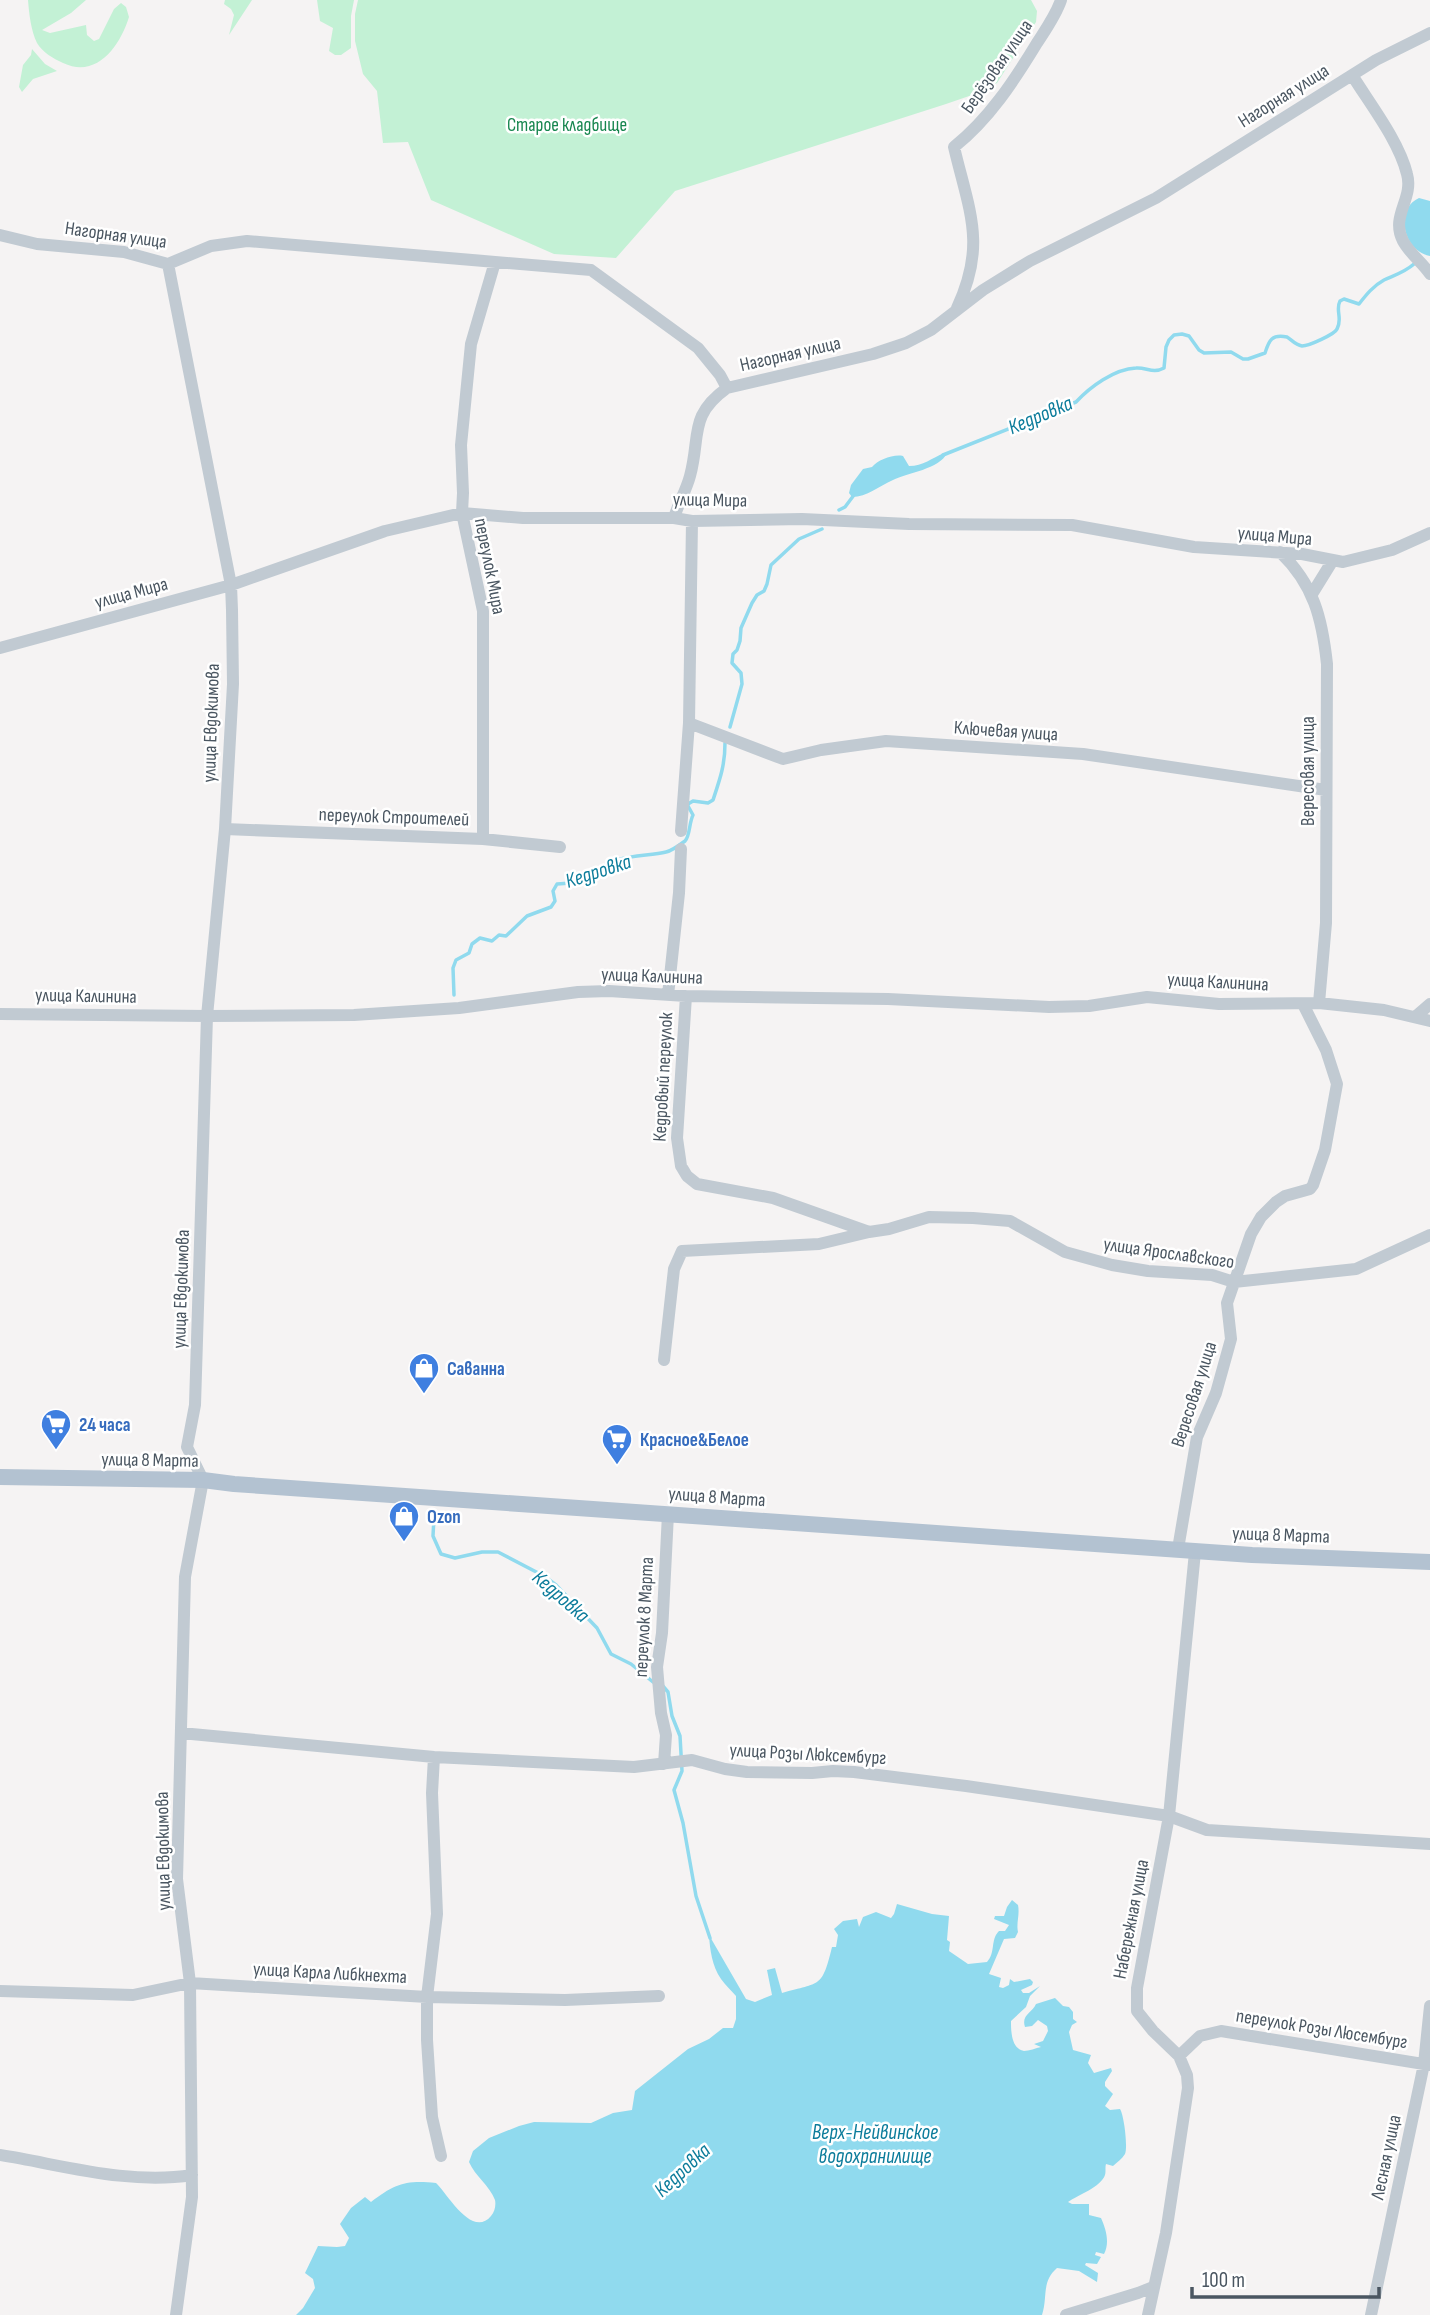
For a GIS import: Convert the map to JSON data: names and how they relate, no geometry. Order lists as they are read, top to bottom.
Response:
{
  "streets": {
    "main road": ["улица 8 Марта"],
    "street": [
      "Берёзовая улица",
      "Нагорная улица",
      "улица Мира",
      "переулок Мира",
      "улица Евдокимова",
      "Ключевая улица",
      "Вересовая улица",
      "переулок Строителей",
      "улица Калинина",
      "Кедровый переулок",
      "улица Ярославского",
      "переулок 8 Марта",
      "улица Розы Люксембург",
      "Набережная улица",
      "улица Карла Либкнехта",
      "переулок Розы Люсембург",
      "Лесная улица"
    ]
  },
  "crossings": [
    ["Берёзовая улица", "Нагорная улица"],
    ["Нагорная улица", "переулок Мира"],
    ["Нагорная улица", "улица Евдокимова"],
    ["улица Мира", "переулок Мира"],
    ["улица Мира", "улица Евдокимова"],
    ["улица Мира", "Вересовая улица"],
    ["переулок Мира", "переулок Строителей"],
    ["улица Евдокимова", "переулок Строителей"],
    ["улица Евдокимова", "улица Калинина"],
    ["улица Евдокимова", "улица 8 Марта"],
    ["улица Евдокимова", "улица Розы Люксембург"],
    ["улица Евдокимова", "улица Карла Либкнехта"],
    ["Ключевая улица", "Вересовая улица"],
    ["Вересовая улица", "улица Калинина"],
    ["Вересовая улица", "улица Ярославского"],
    ["Вересовая улица", "улица 8 Марта"],
    ["улица Калинина", "Кедровый переулок"],
    ["Кедровый переулок", "улица Ярославского"],
    ["улица 8 Марта", "переулок 8 Марта"],
    ["улица 8 Марта", "Набережная улица"],
    ["переулок 8 Марта", "улица Розы Люксембург"],
    ["улица Розы Люксембург", "Набережная улица"],
    ["Набережная улица", "переулок Розы Люсембург"],
    ["переулок Розы Люсембург", "Лесная улица"]
  ],
  "water": ["Кедровка", "Верх-Нейвинское водохранилище"],
  "parks": ["Старое кладбище"],
  "places": {
    "shop": ["Саванна", "Ozon"],
    "supermarket": ["24 часа", "Красное&Белое"]
  },
  "scale_bar": "100 m"
}
